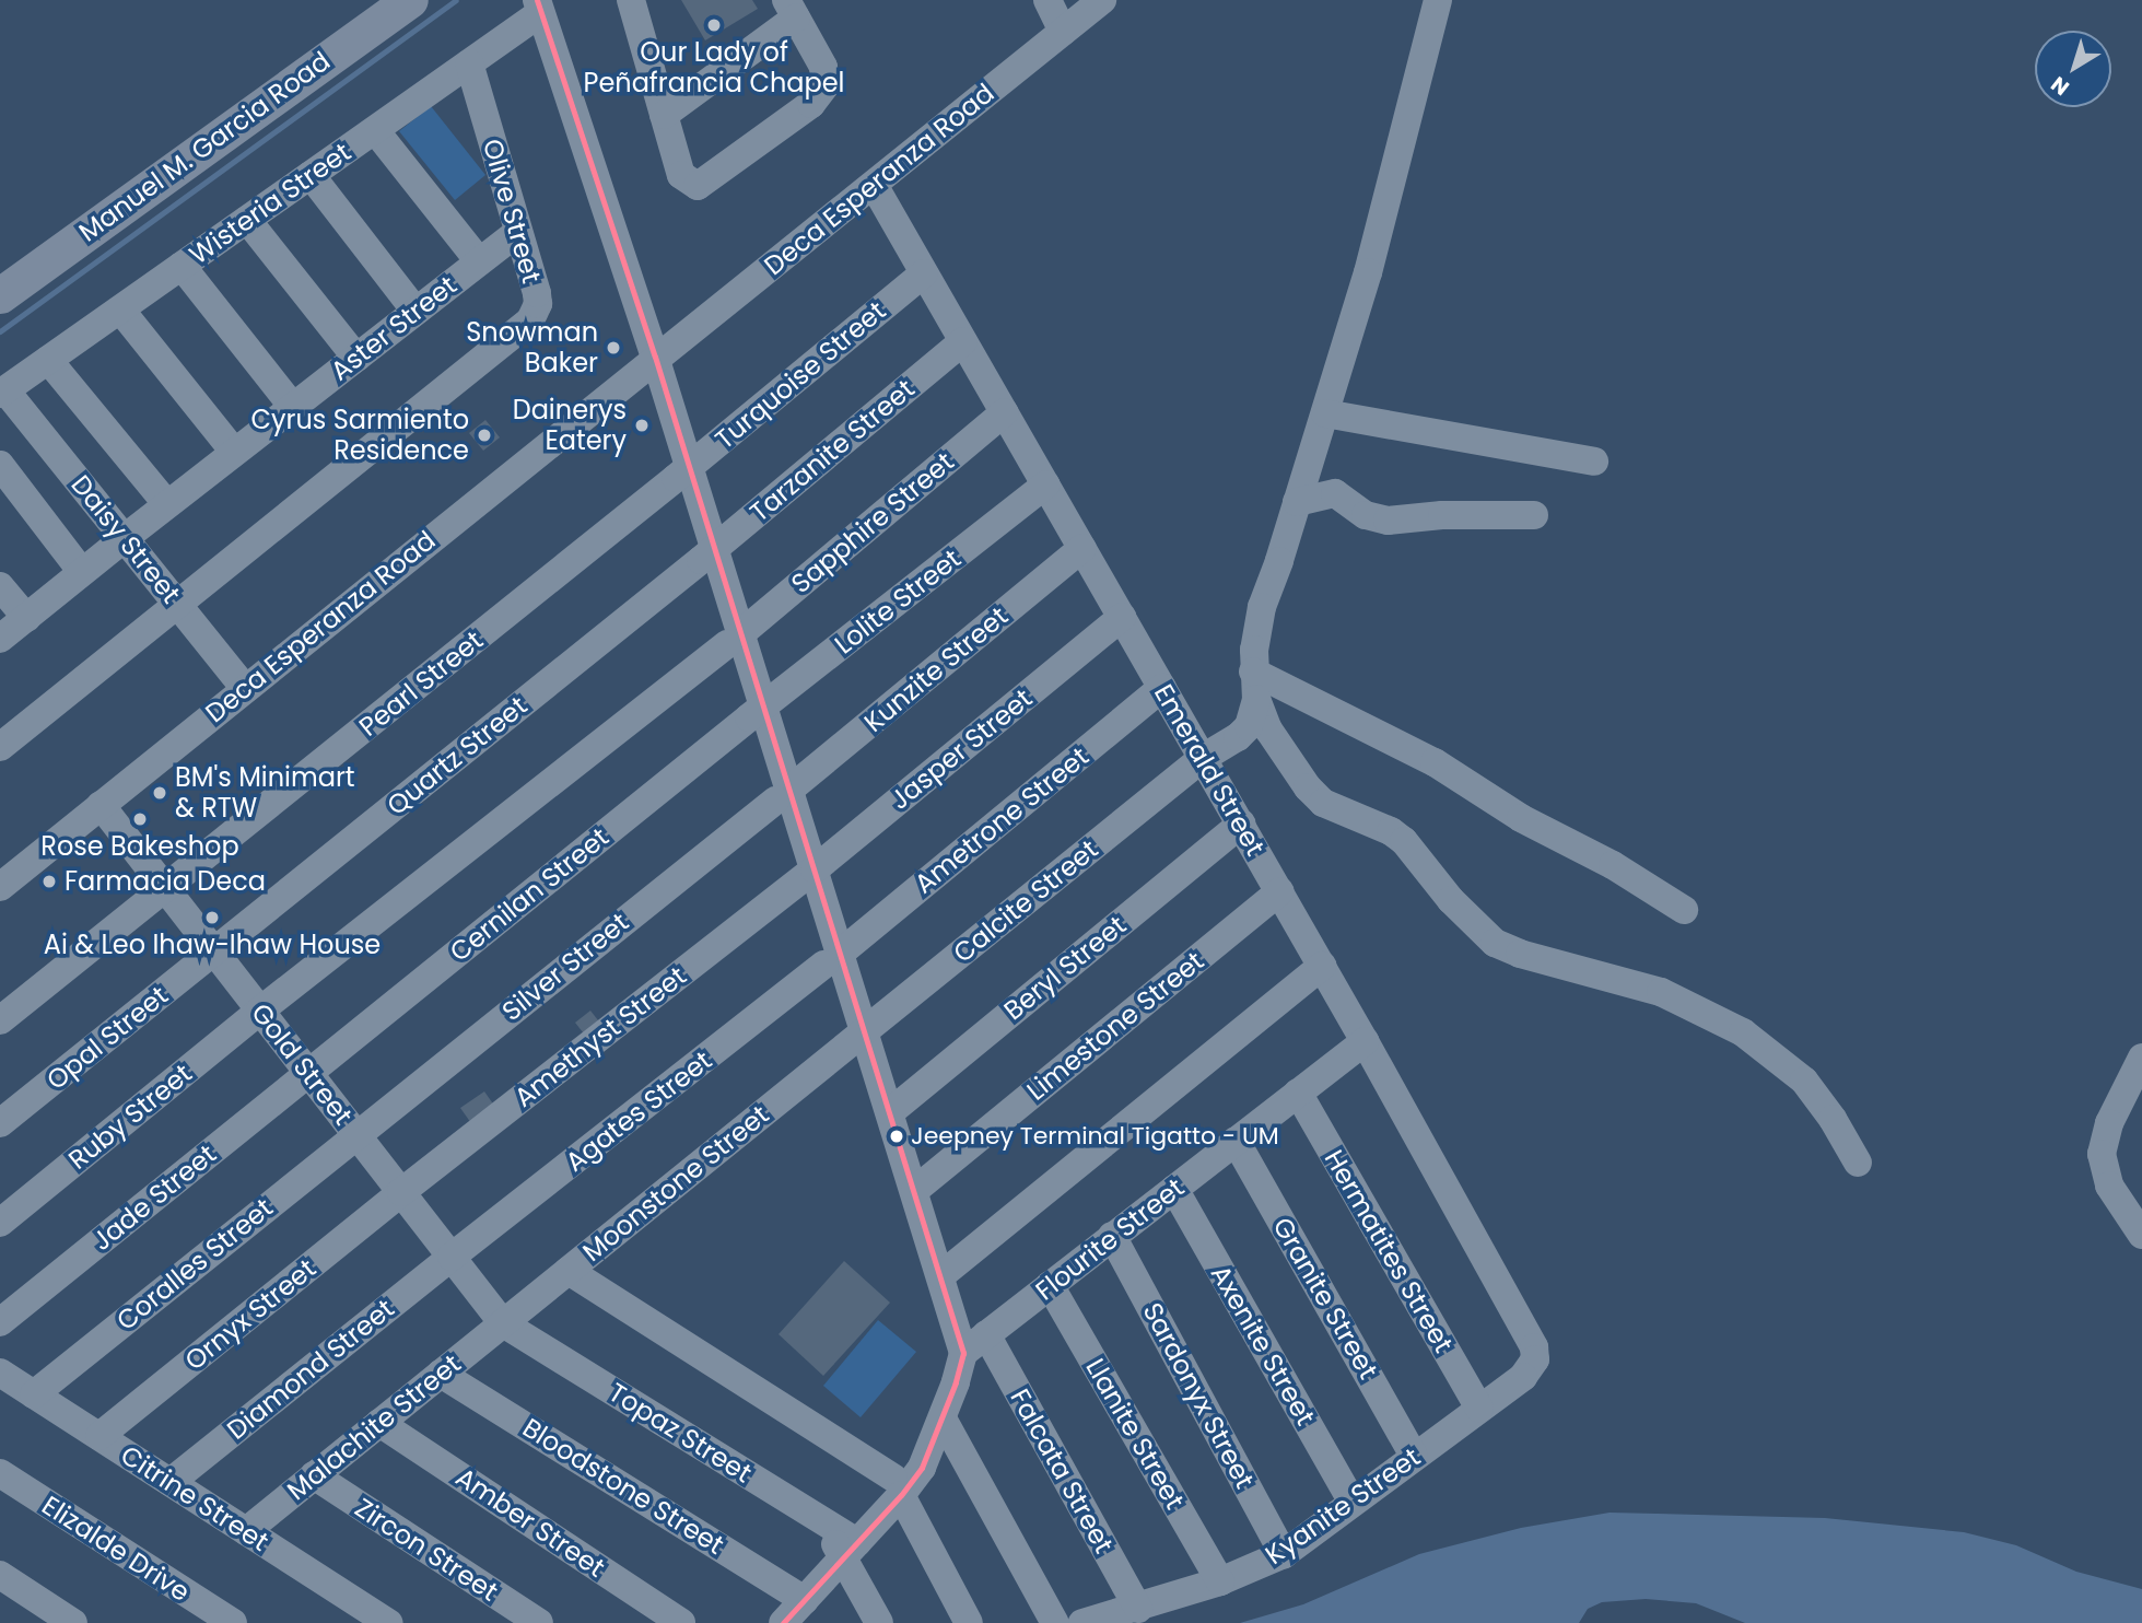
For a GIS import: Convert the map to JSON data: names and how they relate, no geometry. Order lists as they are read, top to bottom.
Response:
{
  "streets": {
    "main road": ["Manuel M. Garcia Road"],
    "street": [
      "Deca Esperanza Road",
      "Wisteria Street",
      "Olive Street",
      "Aster Street",
      "Turquoise Street",
      "Tarzanite Street",
      "Sapphire Street",
      "Daisy Street",
      "Lolite Street",
      "Kunzite Street",
      "Pearl Street",
      "Jasper Street",
      "Quartz Street",
      "Emerald Street",
      "Ametrone Street",
      "Cernilan Street",
      "Calcite Street",
      "Silver Street",
      "Beryl Street",
      "Limestone Street",
      "Amethyst Street",
      "Opal Street",
      "Gold Street",
      "Agates Street",
      "Ruby Street",
      "Moonstone Street",
      "Jade Street",
      "Flourite Street",
      "Hermatites Street",
      "Coralles Street",
      "Granite Street",
      "Ornyx Street",
      "Axenite Street",
      "Diamond Street",
      "Sardonyx Street",
      "Malachite Street",
      "Topaz Street",
      "Llanite Street",
      "Falcata Street",
      "Bloodstone Street",
      "Citrine Street",
      "Kyanite Street",
      "Amber Street",
      "Elizalde Drive",
      "Zircon Street"
    ]
  },
  "crossings": [
    ["Deca Esperanza Road", "Daisy Street"],
    ["Deca Esperanza Road", "Emerald Street"],
    ["Deca Esperanza Road", "Gold Street"],
    ["Wisteria Street", "Olive Street"],
    ["Wisteria Street", "Daisy Street"],
    ["Olive Street", "Aster Street"],
    ["Olive Street", "Daisy Street"],
    ["Aster Street", "Daisy Street"],
    ["Turquoise Street", "Pearl Street"],
    ["Turquoise Street", "Emerald Street"],
    ["Tarzanite Street", "Quartz Street"],
    ["Tarzanite Street", "Emerald Street"],
    ["Sapphire Street", "Emerald Street"],
    ["Sapphire Street", "Gold Street"],
    ["Sapphire Street", "Ruby Street"],
    ["Lolite Street", "Emerald Street"],
    ["Lolite Street", "Cernilan Street"],
    ["Kunzite Street", "Emerald Street"],
    ["Kunzite Street", "Silver Street"],
    ["Pearl Street", "Gold Street"],
    ["Jasper Street", "Emerald Street"],
    ["Jasper Street", "Amethyst Street"],
    ["Quartz Street", "Opal Street"],
    ["Quartz Street", "Gold Street"],
    ["Emerald Street", "Ametrone Street"],
    ["Emerald Street", "Calcite Street"],
    ["Emerald Street", "Beryl Street"],
    ["Emerald Street", "Limestone Street"],
    ["Emerald Street", "Flourite Street"],
    ["Emerald Street", "Kyanite Street"],
    ["Ametrone Street", "Agates Street"],
    ["Cernilan Street", "Gold Street"],
    ["Cernilan Street", "Jade Street"],
    ["Calcite Street", "Moonstone Street"],
    ["Silver Street", "Gold Street"],
    ["Silver Street", "Coralles Street"],
    ["Amethyst Street", "Gold Street"],
    ["Amethyst Street", "Ornyx Street"],
    ["Opal Street", "Gold Street"],
    ["Gold Street", "Agates Street"],
    ["Gold Street", "Ruby Street"],
    ["Gold Street", "Moonstone Street"],
    ["Gold Street", "Jade Street"],
    ["Gold Street", "Coralles Street"],
    ["Gold Street", "Ornyx Street"],
    ["Gold Street", "Diamond Street"],
    ["Gold Street", "Malachite Street"],
    ["Gold Street", "Topaz Street"],
    ["Agates Street", "Diamond Street"],
    ["Moonstone Street", "Malachite Street"],
    ["Moonstone Street", "Topaz Street"],
    ["Flourite Street", "Hermatites Street"],
    ["Flourite Street", "Granite Street"],
    ["Flourite Street", "Axenite Street"],
    ["Flourite Street", "Sardonyx Street"],
    ["Flourite Street", "Llanite Street"],
    ["Flourite Street", "Falcata Street"],
    ["Hermatites Street", "Kyanite Street"],
    ["Coralles Street", "Citrine Street"],
    ["Granite Street", "Kyanite Street"],
    ["Ornyx Street", "Citrine Street"],
    ["Axenite Street", "Kyanite Street"],
    ["Diamond Street", "Citrine Street"],
    ["Sardonyx Street", "Kyanite Street"],
    ["Malachite Street", "Topaz Street"],
    ["Malachite Street", "Bloodstone Street"],
    ["Malachite Street", "Citrine Street"],
    ["Malachite Street", "Amber Street"],
    ["Malachite Street", "Zircon Street"],
    ["Llanite Street", "Kyanite Street"],
    ["Falcata Street", "Kyanite Street"]
  ],
  "places": [
    "Our Lady of Peñafrancia Chapel",
    "Snowman Baker",
    "Dainerys Eatery",
    "Cyrus Sarmiento Residence",
    "BM's Minimart & RTW",
    "Rose Bakeshop",
    "Farmacia Deca",
    "Ai & Leo Ihaw-Ihaw House",
    "Jeepney Terminal Tigatto - UM"
  ],
  "north": "bottom left"
}
